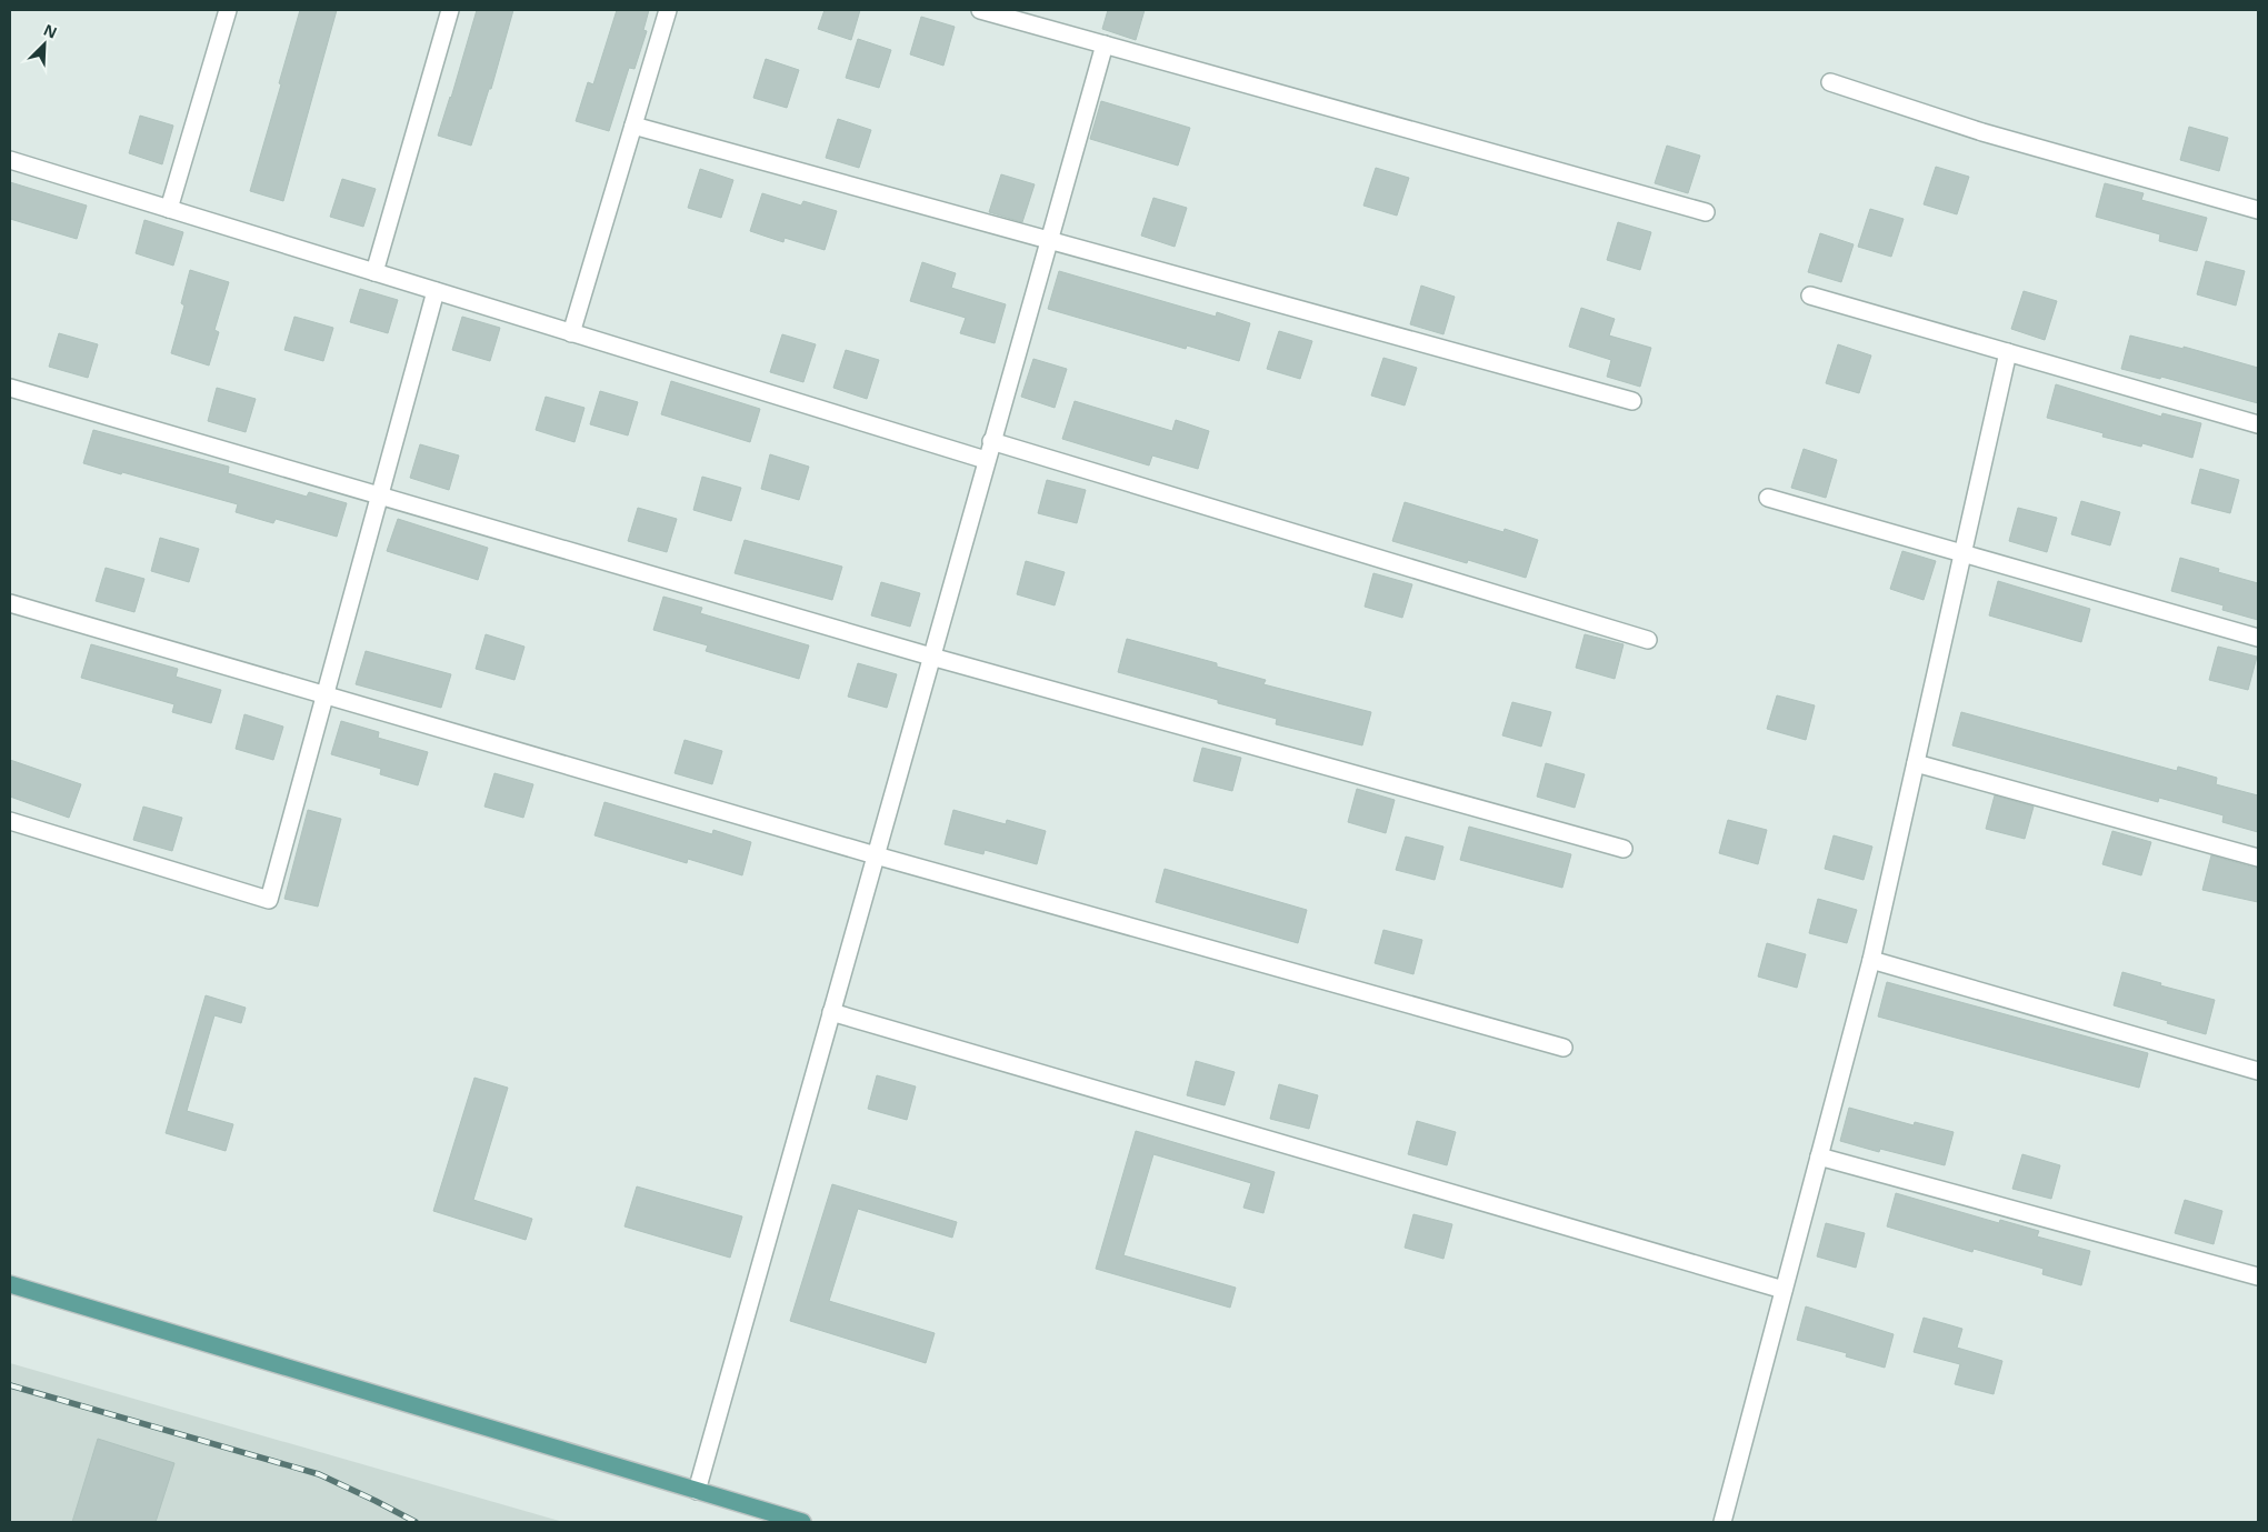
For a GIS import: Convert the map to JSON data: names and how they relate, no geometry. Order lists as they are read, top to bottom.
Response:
{
  "north": "top right"
}
